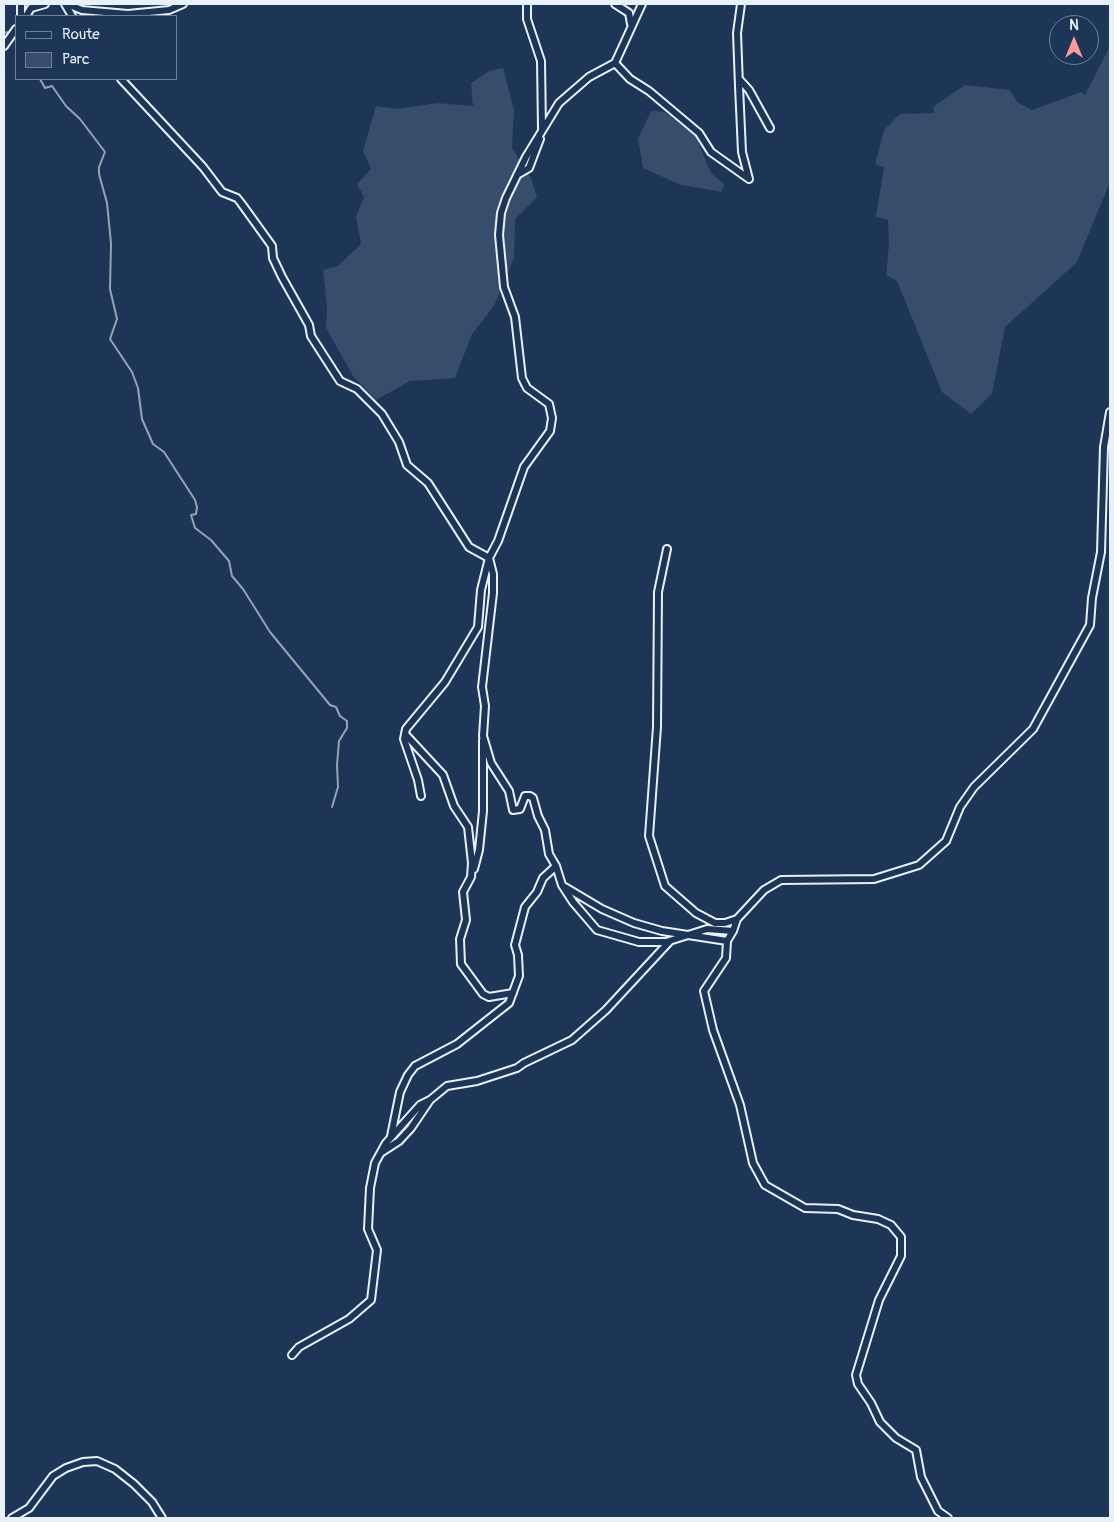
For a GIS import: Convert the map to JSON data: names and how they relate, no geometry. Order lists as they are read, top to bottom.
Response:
{
  "legend": ["Route", "Parc"],
  "north": "top"
}
